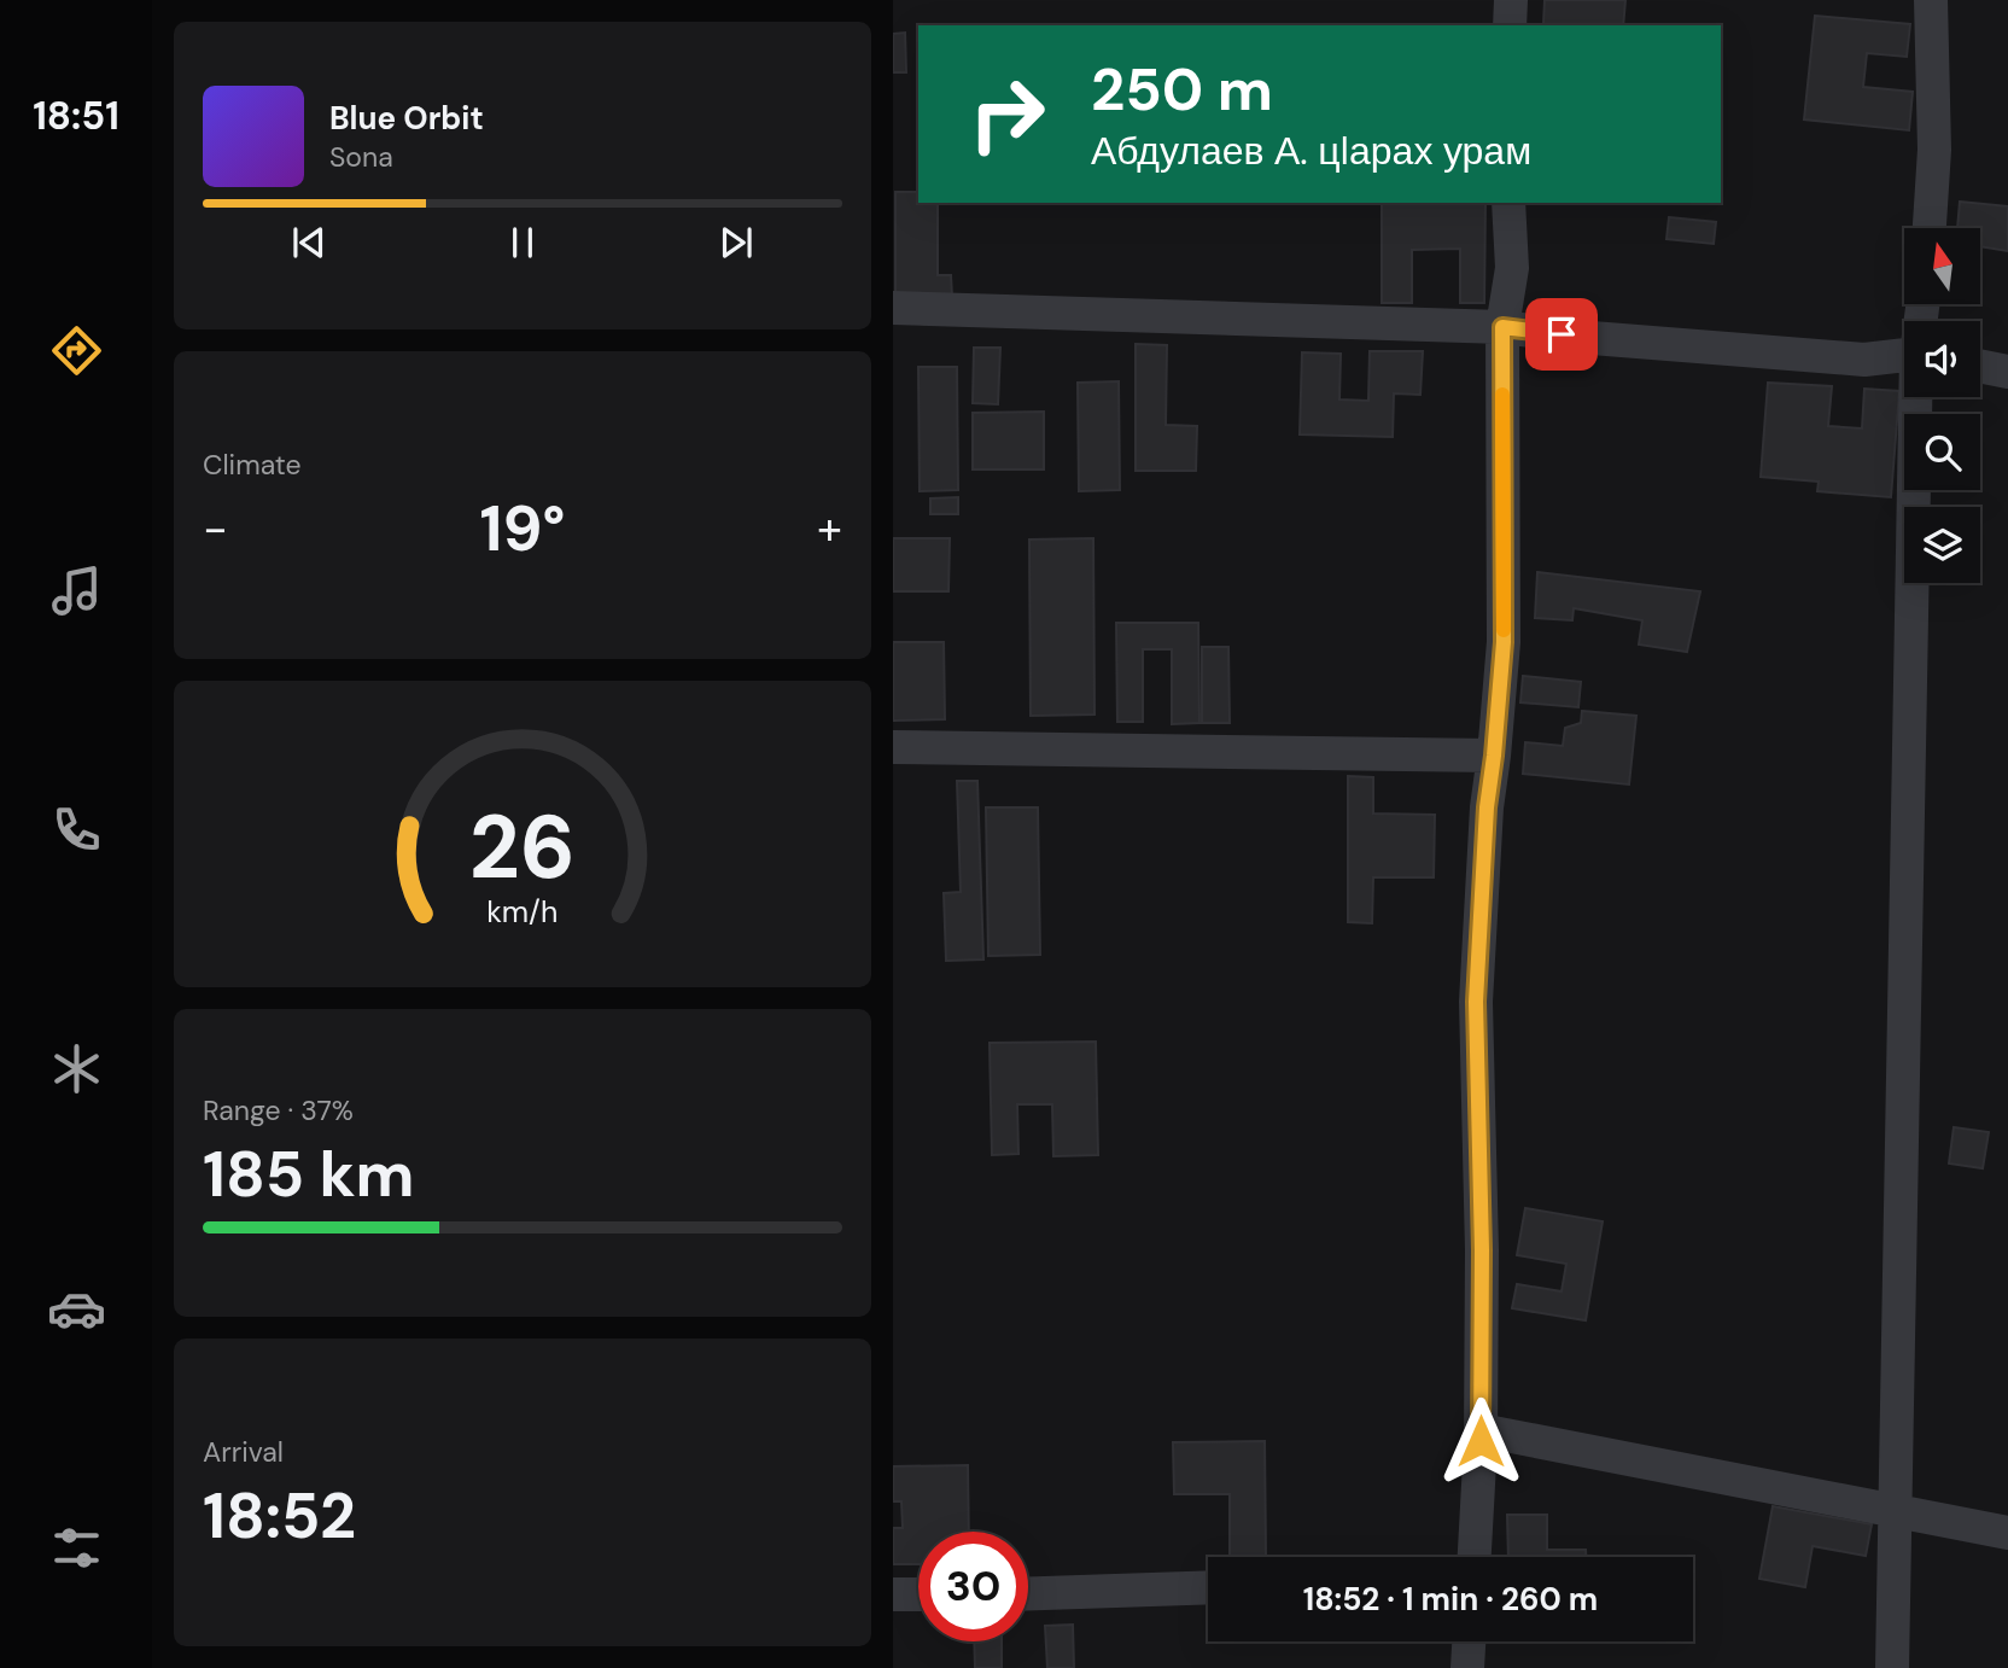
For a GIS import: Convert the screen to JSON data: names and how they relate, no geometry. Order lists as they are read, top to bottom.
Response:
{
  "north": "top",
  "page": {
    "tabs": "18:51",
    "turn": ["250 m", "Абдулаев А. цIарах урам"],
    "song": ["Blue Orbit", "Sona"],
    "tile": [
      "Climate",
      ["Range · 37%", "185 km"],
      ["Arrival", "18:52"]
    ],
    "heat": ["−", "19°", "+"],
    "limit": "30",
    "trip": "18:52 · 1 min · 260 m",
    "gauge": ["26", "km/h"]
  }
}
